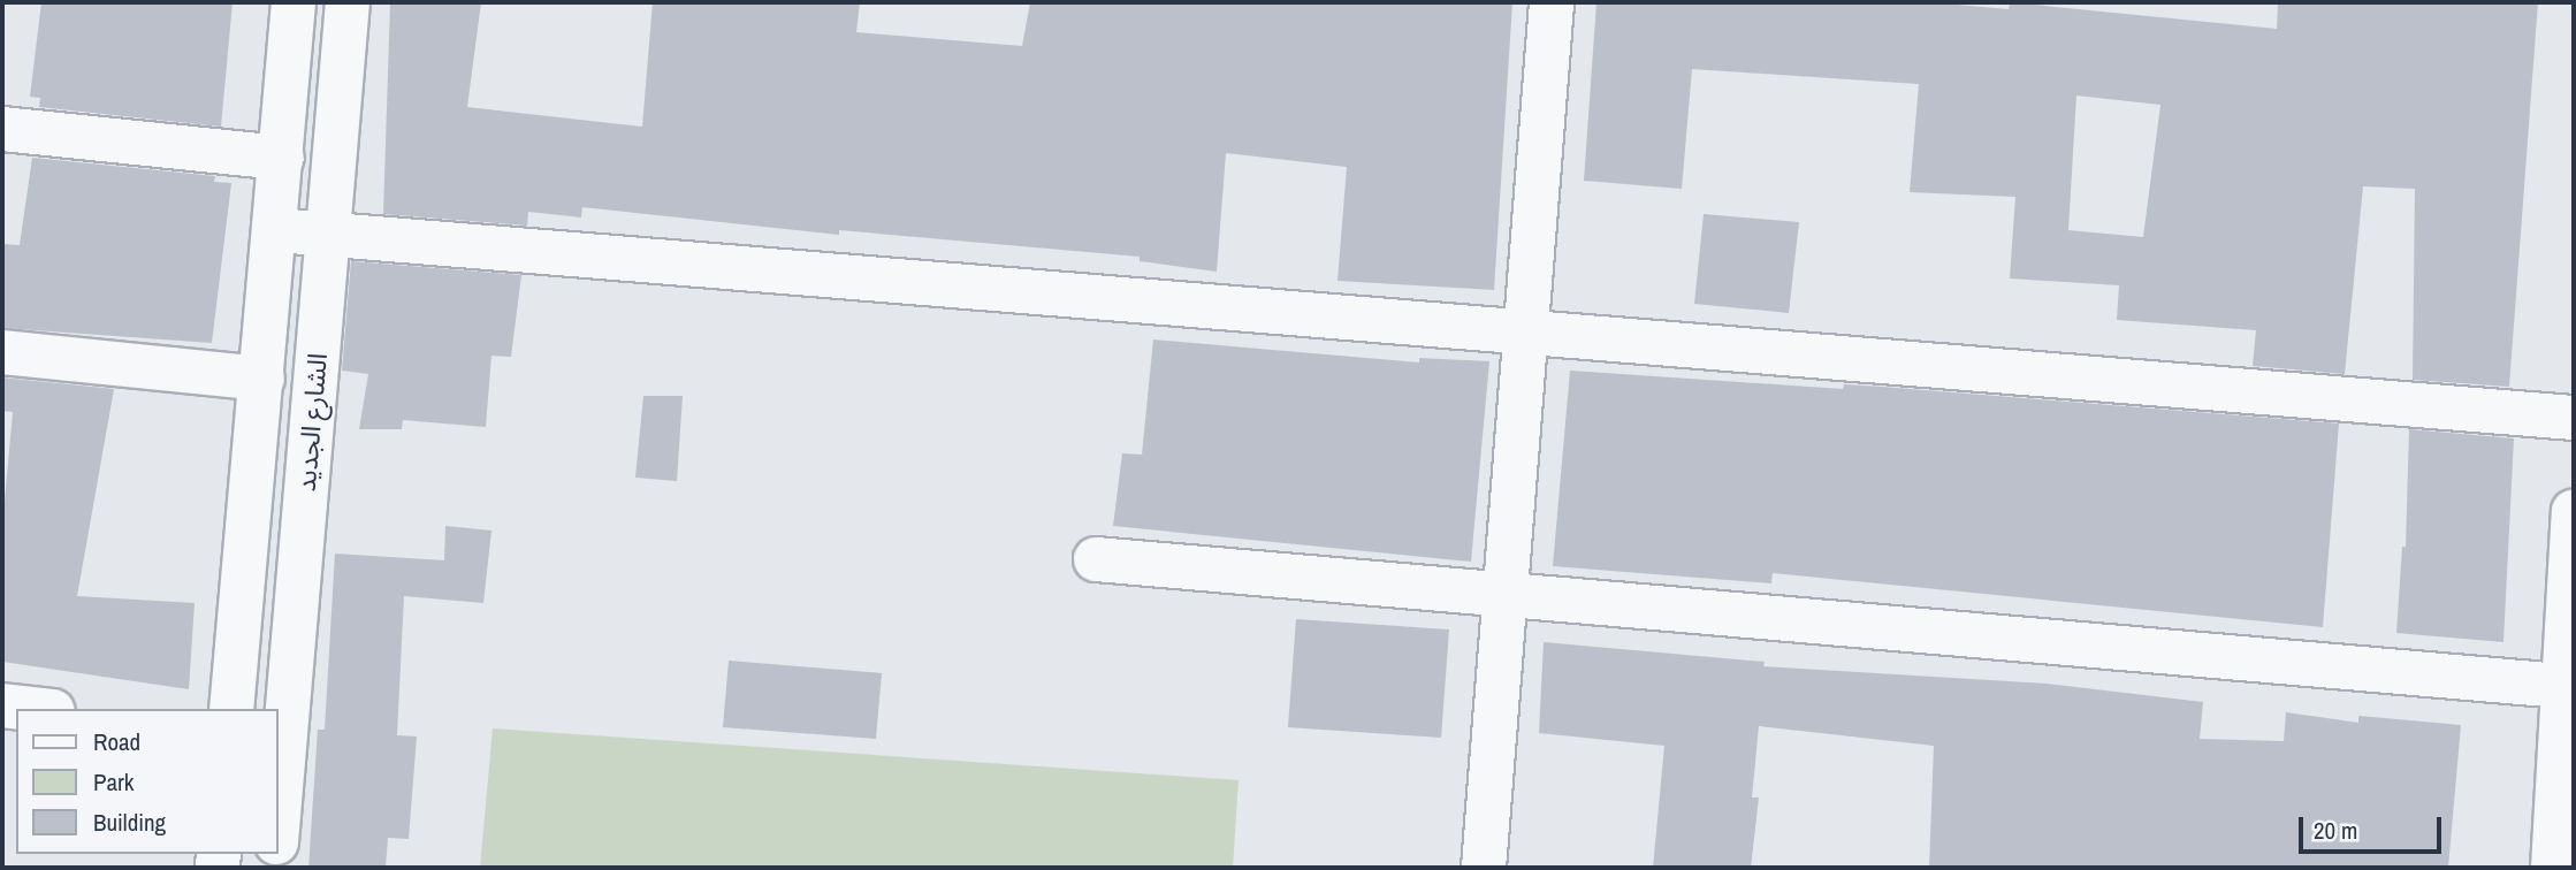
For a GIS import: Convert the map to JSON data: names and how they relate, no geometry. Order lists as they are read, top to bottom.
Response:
{
  "streets": {
    "street": ["الشارع الجديد"]
  },
  "legend": ["Road", "Park", "Building"],
  "scale_bar": "20 m"
}
